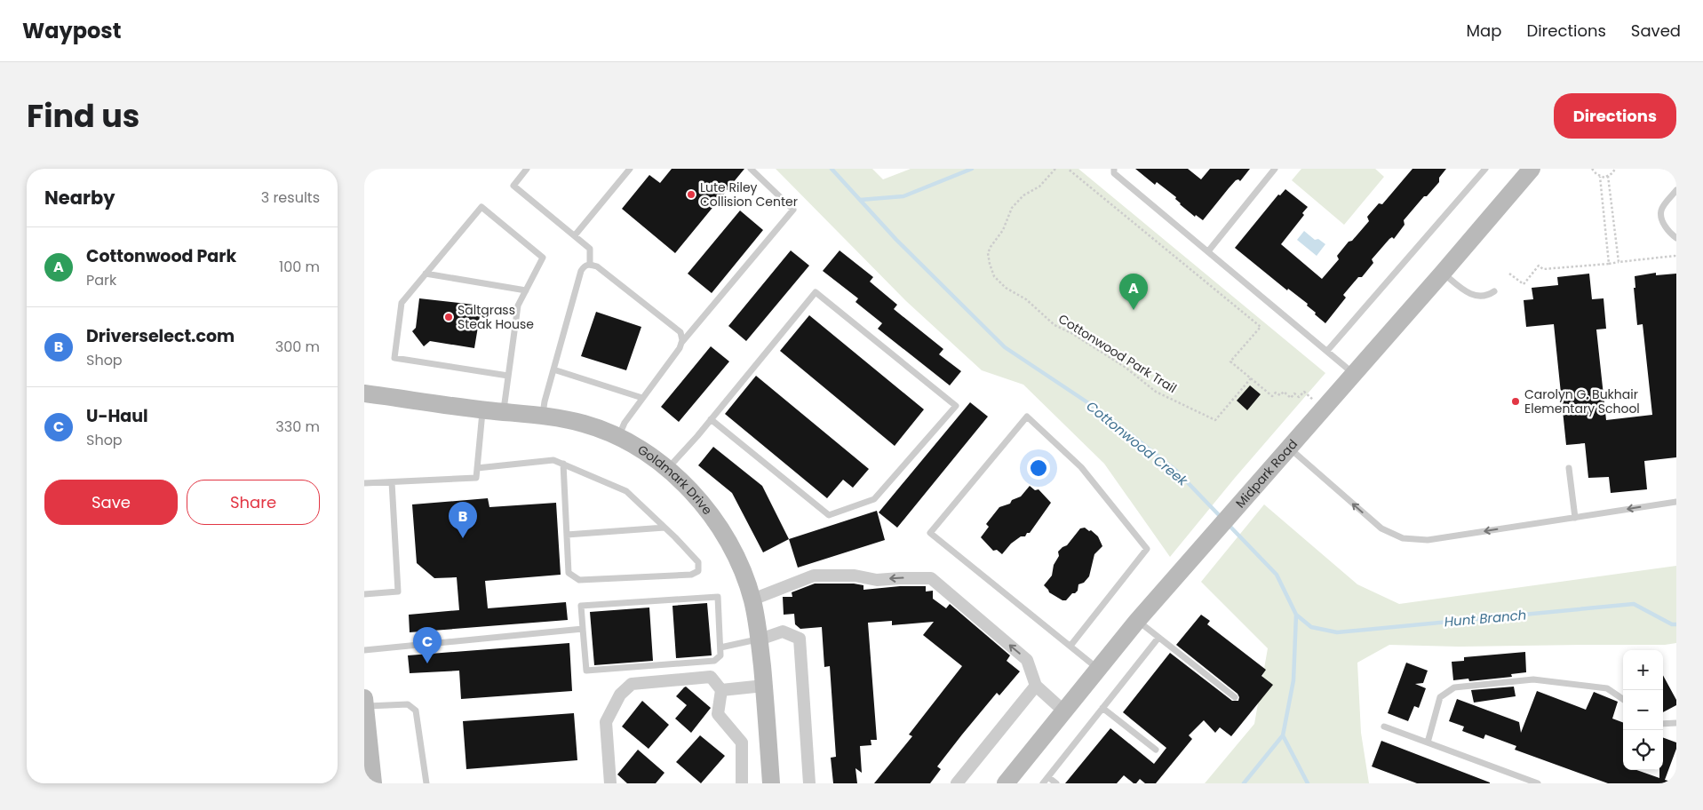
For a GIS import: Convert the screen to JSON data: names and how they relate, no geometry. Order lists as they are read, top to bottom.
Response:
{
  "streets": {
    "street": ["Midpark Road", "Goldmark Drive"],
    "path": ["Cottonwood Park Trail"]
  },
  "water": ["Cottonwood Creek", "Hunt Branch"],
  "places": ["Lute Riley Collision Center", "Saltgrass Steak House", "Carolyn G. Bukhair Elementary School"],
  "page": {
    "header": "Waypost",
    "nav": ["Map", "Directions", "Saved"],
    "title": "Find us",
    "buttons": [
      "Directions",
      ["Save", "Share"]
    ],
    "heading": ["Nearby", "3 results"],
    "list": [
      {
        "mark": "A",
        "name": "Cottonwood Park",
        "note": "Park",
        "value": "100 m"
      },
      {
        "mark": "B",
        "name": "Driverselect.com",
        "note": "Shop",
        "value": "300 m"
      },
      {
        "mark": "C",
        "name": "U-Haul",
        "note": "Shop",
        "value": "330 m"
      }
    ],
    "pins": ["A", "B", "C"],
    "map_buttons": ["+", "−"]
  }
}
